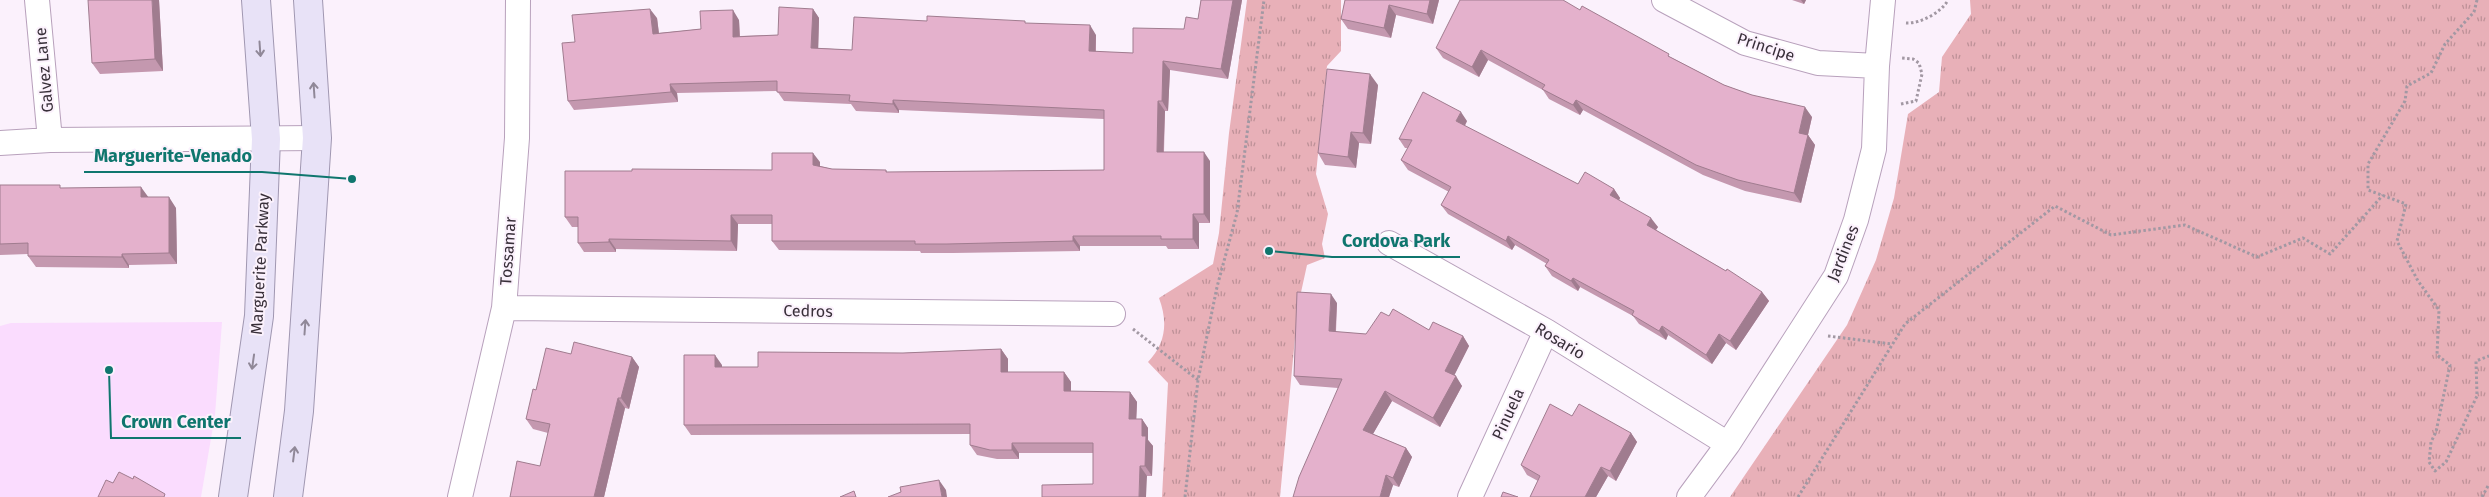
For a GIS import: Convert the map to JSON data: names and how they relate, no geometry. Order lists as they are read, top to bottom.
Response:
{
  "streets": {
    "main road": ["Marguerite Parkway"],
    "street": [
      "Principe",
      "Galvez Lane",
      "Tossamar",
      "Jardines",
      "Cedros",
      "Rosario",
      "Pinuela"
    ]
  },
  "crossings": [
    ["Principe", "Jardines"],
    ["Tossamar", "Cedros"],
    ["Jardines", "Rosario"],
    ["Rosario", "Pinuela"]
  ],
  "places": ["Marguerite-Venado", "Cordova Park", "Crown Center"]
}
